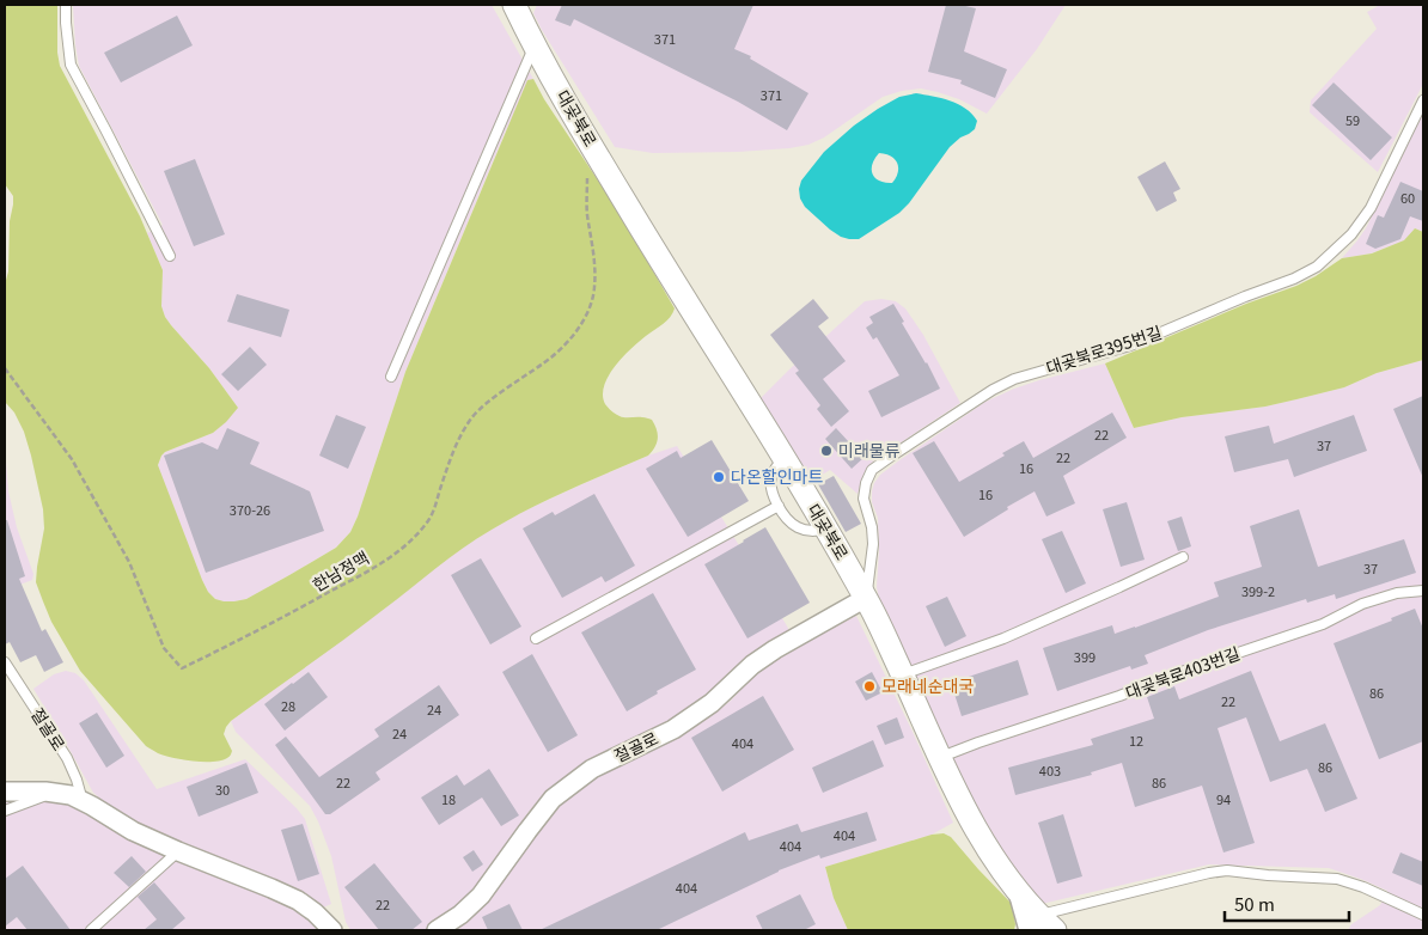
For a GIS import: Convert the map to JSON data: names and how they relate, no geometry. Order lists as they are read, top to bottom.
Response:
{
  "streets": {
    "street": ["대곶북로", "절골로"],
    "lane": ["대곶북로395번길", "대곶북로403번길"],
    "path": ["한남정맥"]
  },
  "crossings": [
    ["대곶북로", "대곶북로395번길"],
    ["대곶북로", "한남정맥"],
    ["대곶북로", "대곶북로403번길"],
    ["대곶북로", "절골로"],
    ["대곶북로395번길", "절골로"]
  ],
  "places": ["미래물류", "다온할인마트", "모래네순대국"],
  "house_numbers": [
    "371",
    "371",
    "59",
    "60",
    "22",
    "37",
    "22",
    "16",
    "16",
    "370-26",
    "37",
    "399-2",
    "399",
    "86",
    "22",
    "28",
    "24",
    "24",
    "12",
    "404",
    "86",
    "403",
    "22",
    "86",
    "30",
    "18",
    "94",
    "404",
    "404",
    "404",
    "22"
  ],
  "scale_bar": "50 m"
}
